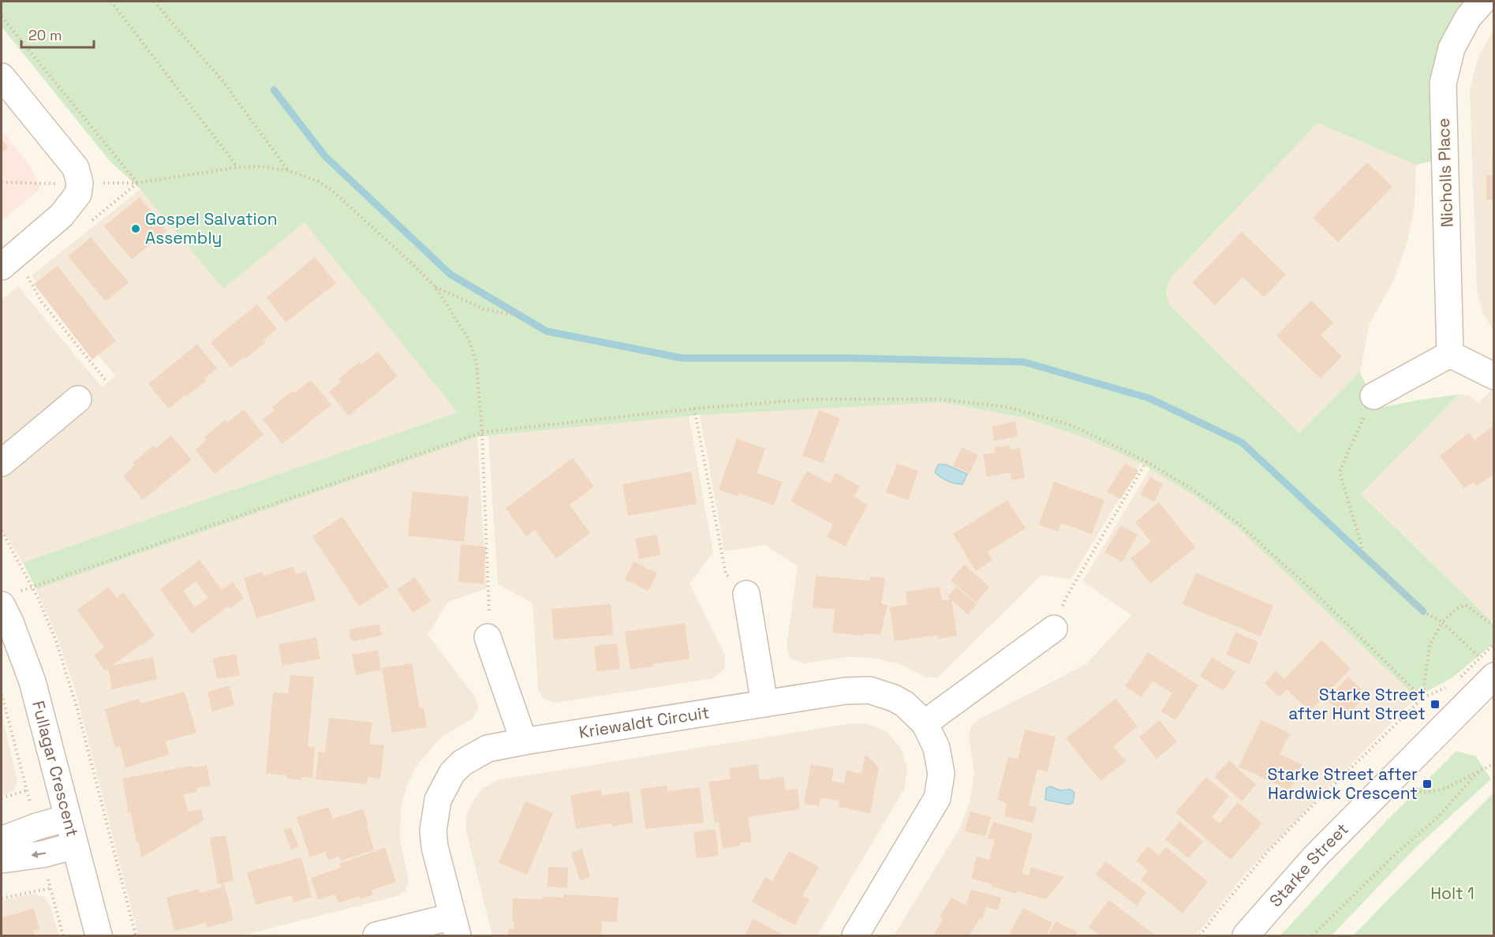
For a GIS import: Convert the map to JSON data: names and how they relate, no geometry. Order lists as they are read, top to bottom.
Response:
{
  "streets": {
    "street": [
      "Nicholls Place",
      "Kriewaldt Circuit",
      "Fullagar Crescent",
      "Starke Street"
    ]
  },
  "parks": ["Holt 1"],
  "places": {
    "other": ["Gospel Salvation Assembly"],
    "transit": ["Starke Street after Hunt Street", "Starke Street after Hardwick Crescent"]
  },
  "scale_bar": "20 m"
}
